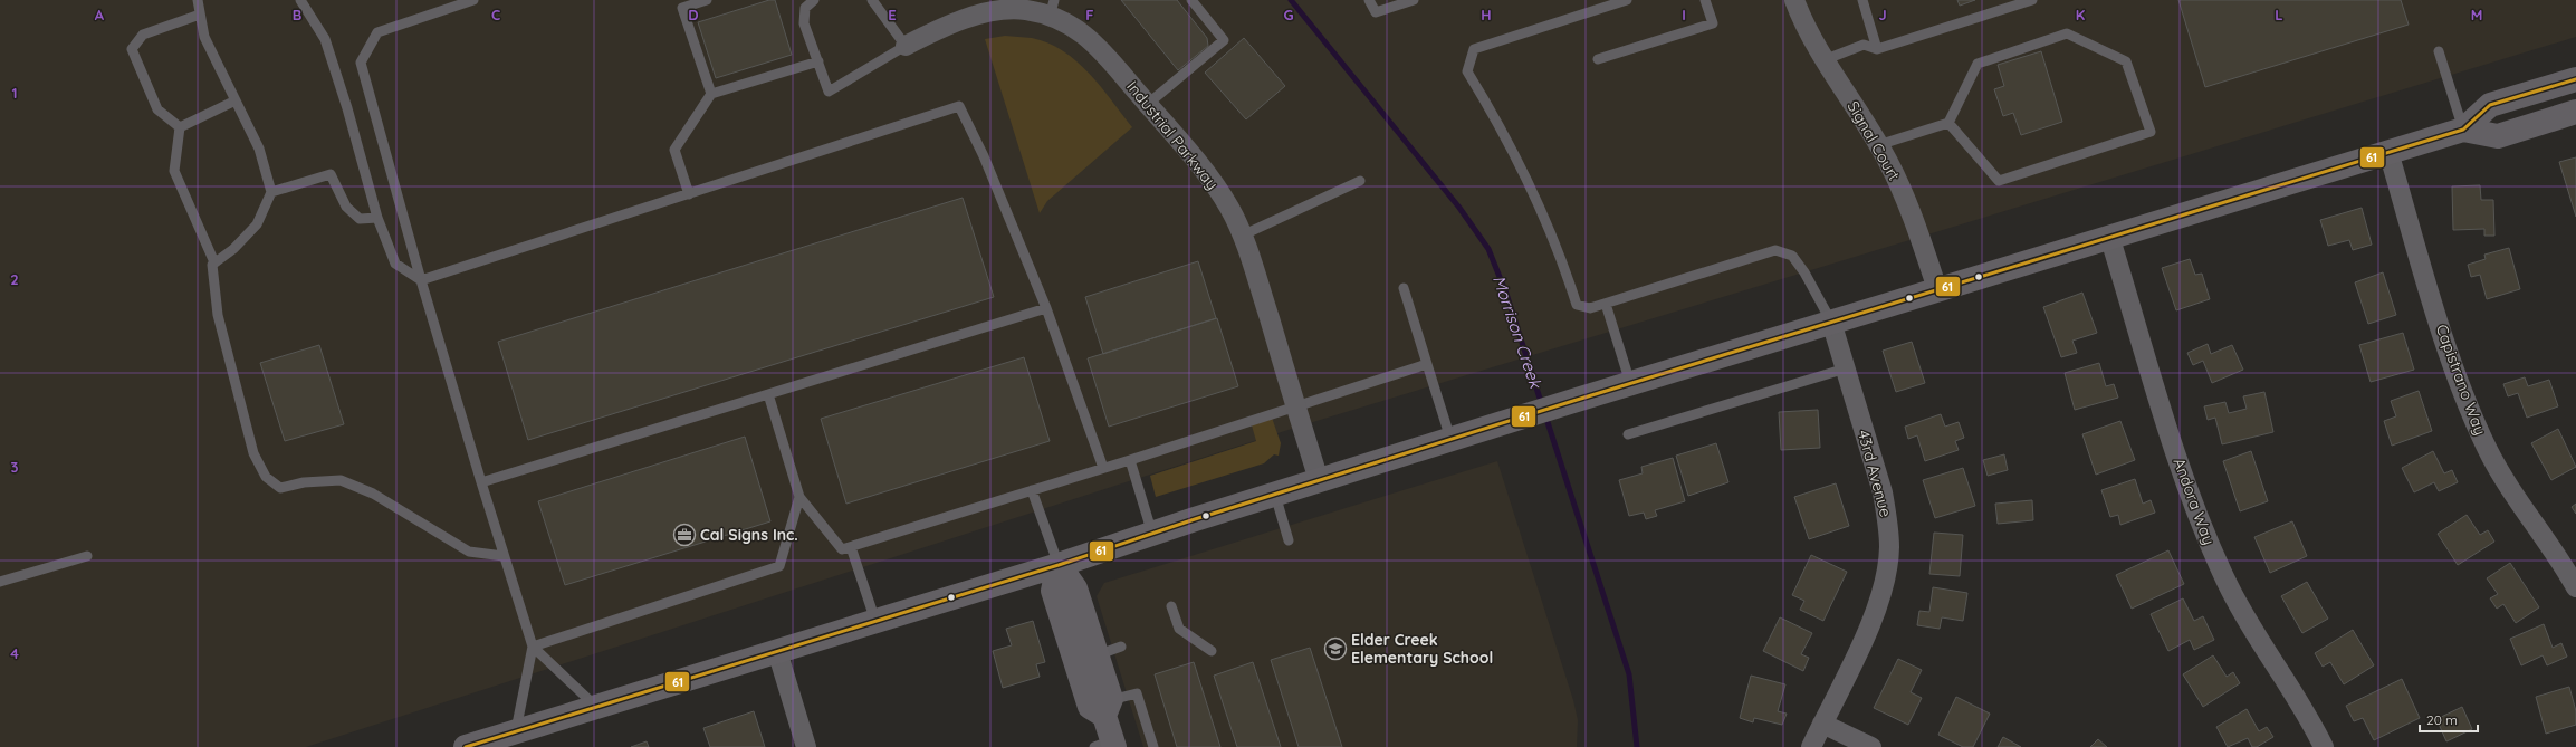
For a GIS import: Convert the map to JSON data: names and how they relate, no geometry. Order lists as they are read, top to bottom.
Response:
{
  "streets": {
    "street": [
      "Industrial Parkway",
      "Signal Court",
      "Capistrano Way",
      "43rd Avenue",
      "Andora Way"
    ]
  },
  "water": ["Morrison Creek"],
  "places": {
    "office": ["Cal Signs Inc."],
    "school or university": ["Elder Creek Elementary School"]
  },
  "lines": ["transit line 61"],
  "scale_bar": "20 m",
  "grid": {
    "columns": [
      "A",
      "B",
      "C",
      "D",
      "E",
      "F",
      "G",
      "H",
      "I",
      "J",
      "K",
      "L",
      "M"
    ],
    "rows": [
      "1",
      "2",
      "3",
      "4"
    ]
  }
}
